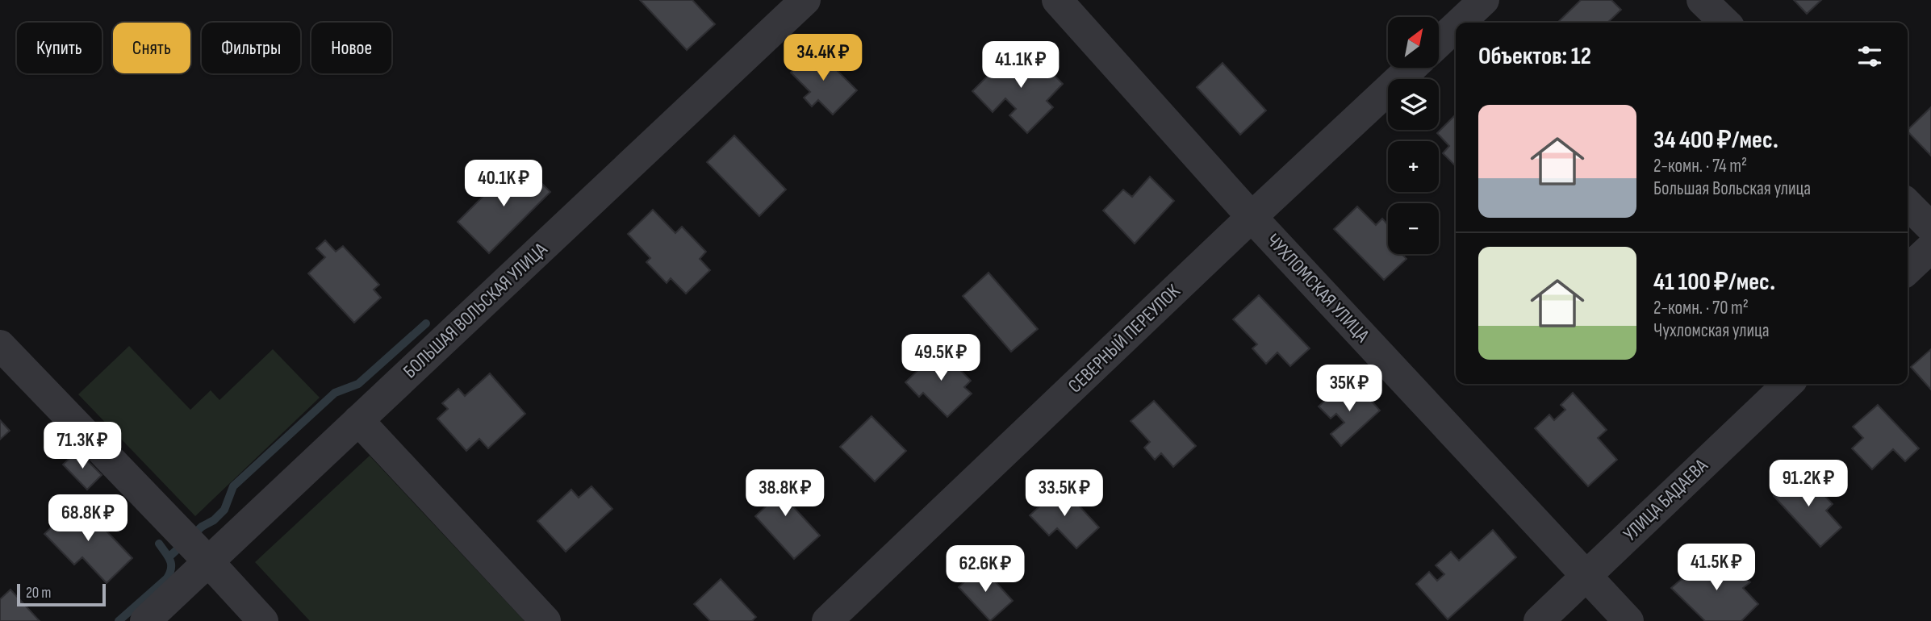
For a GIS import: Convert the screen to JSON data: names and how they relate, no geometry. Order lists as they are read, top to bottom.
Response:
{
  "streets": {
    "street": [
      "ЧУХЛОМСКАЯ УЛИЦА",
      "БОЛЬШАЯ ВОЛЬСКАЯ УЛИЦА",
      "СЕВЕРНЫЙ ПЕРЕУЛОК",
      "УЛИЦА БАДАЕВА"
    ]
  },
  "crossings": [
    ["ЧУХЛОМСКАЯ УЛИЦА", "СЕВЕРНЫЙ ПЕРЕУЛОК"],
    ["ЧУХЛОМСКАЯ УЛИЦА", "УЛИЦА БАДАЕВА"]
  ],
  "scale_bar": "20 m",
  "north": "top right",
  "page": {
    "map_buttons": ["+", "−"],
    "chip": [
      "Купить",
      "Снять",
      "Фильтры",
      "Новое"
    ],
    "heading": "Объектов: 12",
    "price": [
      "34.4K ₽",
      "41.1K ₽",
      "40.1K ₽",
      "49.5K ₽",
      "35K ₽",
      "71.3K ₽",
      "91.2K ₽",
      "38.8K ₽",
      "33.5K ₽",
      "68.8K ₽",
      "41.5K ₽",
      "62.6K ₽"
    ],
    "list": [
      {
        "name": "34 400 ₽/мес.",
        "note": "2-комн. · 74 m² · Большая Вольская улица"
      },
      {
        "name": "41 100 ₽/мес.",
        "note": "2-комн. · 70 m² · Чухломская улица"
      }
    ],
    "scale": "20 m"
  }
}
